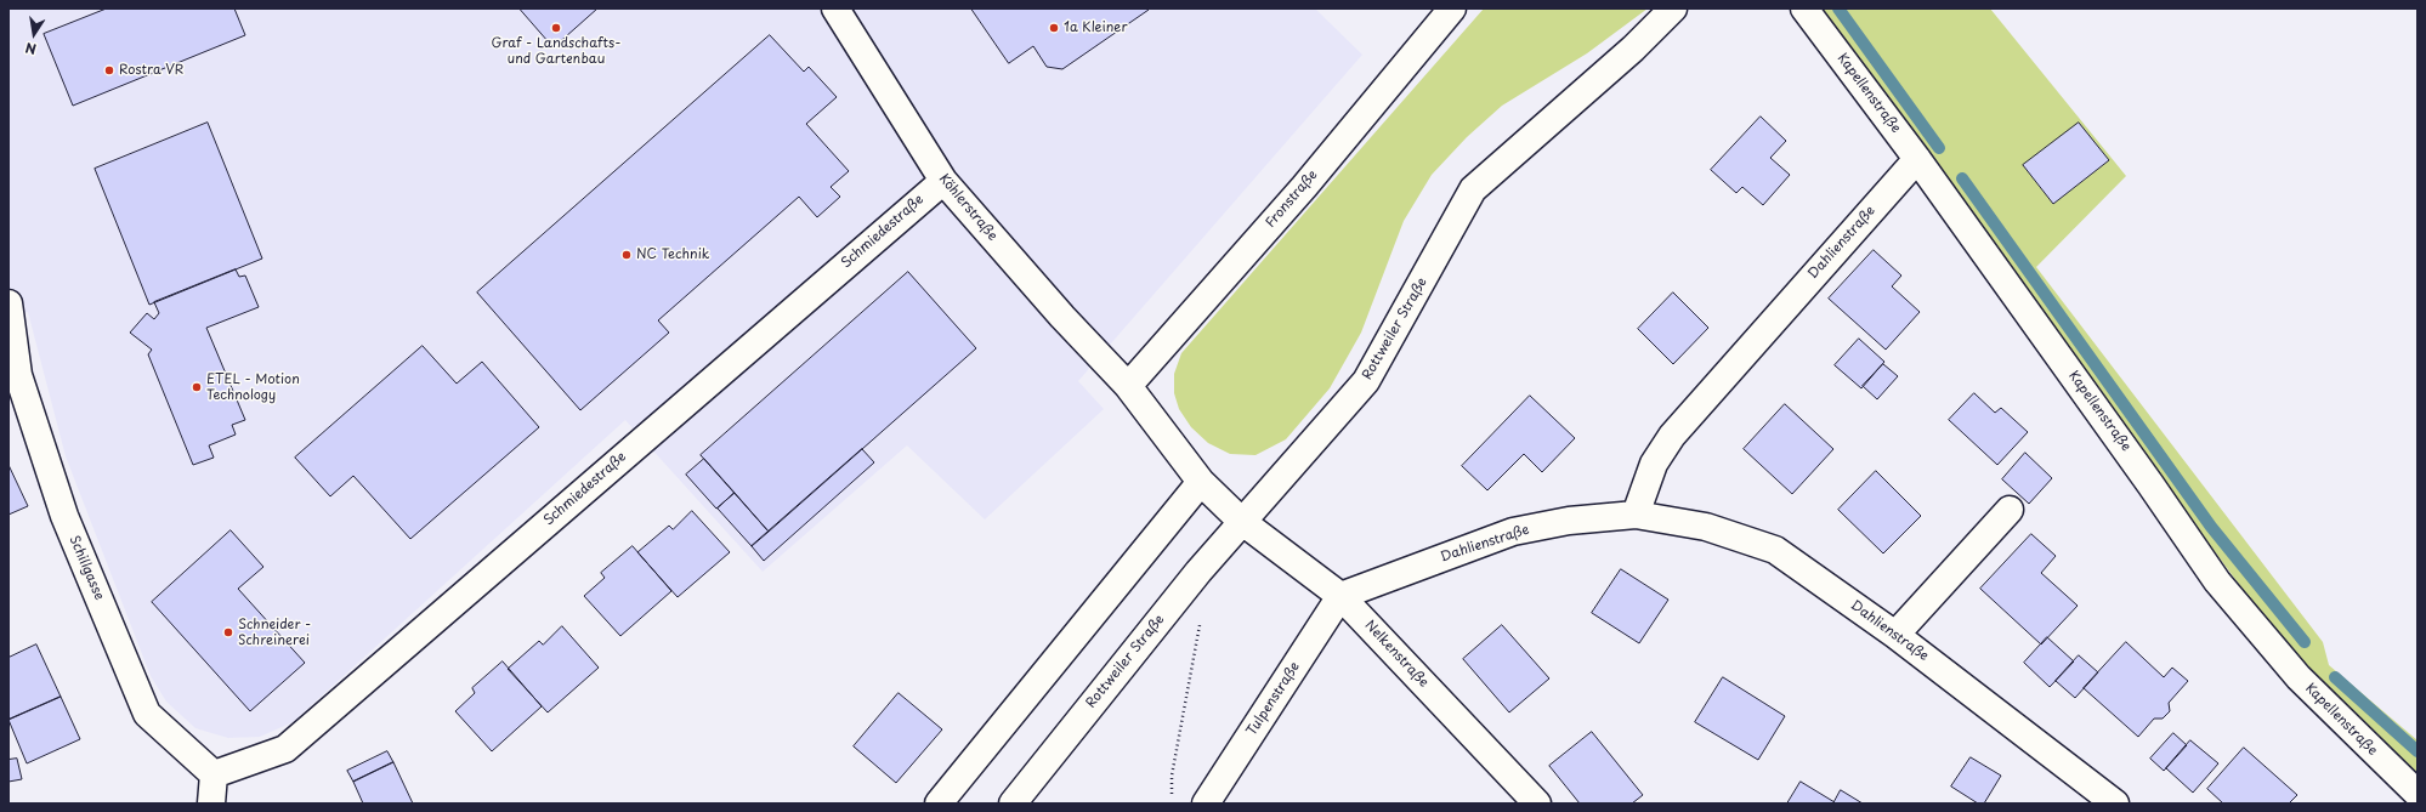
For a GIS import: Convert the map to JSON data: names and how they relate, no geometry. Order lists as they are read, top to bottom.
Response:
{
  "streets": {
    "street": [
      "Kapellenstraße",
      "Fronstraße",
      "Köhlerstraße",
      "Schmiedestraße",
      "Dahlienstraße",
      "Rottweiler Straße",
      "Schillgasse",
      "Nelkenstraße",
      "Tulpenstraße"
    ]
  },
  "crossings": [
    ["Kapellenstraße", "Dahlienstraße"],
    ["Fronstraße", "Köhlerstraße"],
    ["Köhlerstraße", "Schmiedestraße"],
    ["Schmiedestraße", "Schillgasse"],
    ["Dahlienstraße", "Nelkenstraße"],
    ["Dahlienstraße", "Tulpenstraße"],
    ["Rottweiler Straße", "Nelkenstraße"],
    ["Nelkenstraße", "Tulpenstraße"]
  ],
  "places": [
    "Graf - Landschafts- und Gartenbau",
    "1a Kleiner",
    "Rostra VR",
    "NC Technik",
    "ETEL - Motion Technology",
    "Schneider - Schreinerei"
  ],
  "north": "bottom"
}
